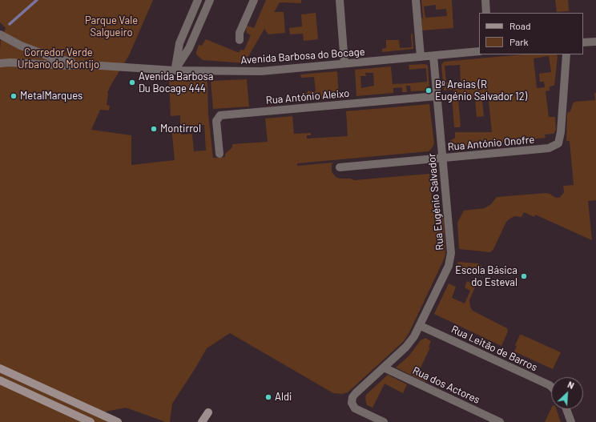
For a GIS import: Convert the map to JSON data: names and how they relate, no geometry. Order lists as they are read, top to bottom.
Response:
{
  "streets": {
    "street": [
      "Avenida Barbosa do Bocage",
      "Rua António Aleixo",
      "Rua António Onofre",
      "Rua Eugénio Salvador",
      "Rua Leitão de Barros",
      "Rua dos Actores"
    ]
  },
  "crossings": [
    ["Avenida Barbosa do Bocage", "Rua Eugénio Salvador"],
    ["Rua António Aleixo", "Rua Eugénio Salvador"],
    ["Rua António Onofre", "Rua Eugénio Salvador"],
    ["Rua Eugénio Salvador", "Rua Leitão de Barros"],
    ["Rua Eugénio Salvador", "Rua dos Actores"]
  ],
  "parks": ["Parque Vale Salgueiro", "Corredor Verde Urbano do Montijo"],
  "places": [
    "Avenida Barbosa Du Bocage 444",
    "Bº Areias (R Eugénio Salvador 12)",
    "MetalMarques",
    "Montirrol",
    "Escola Básica do Esteval",
    "Aldi"
  ],
  "legend": ["Road", "Park"],
  "north": "top right"
}
